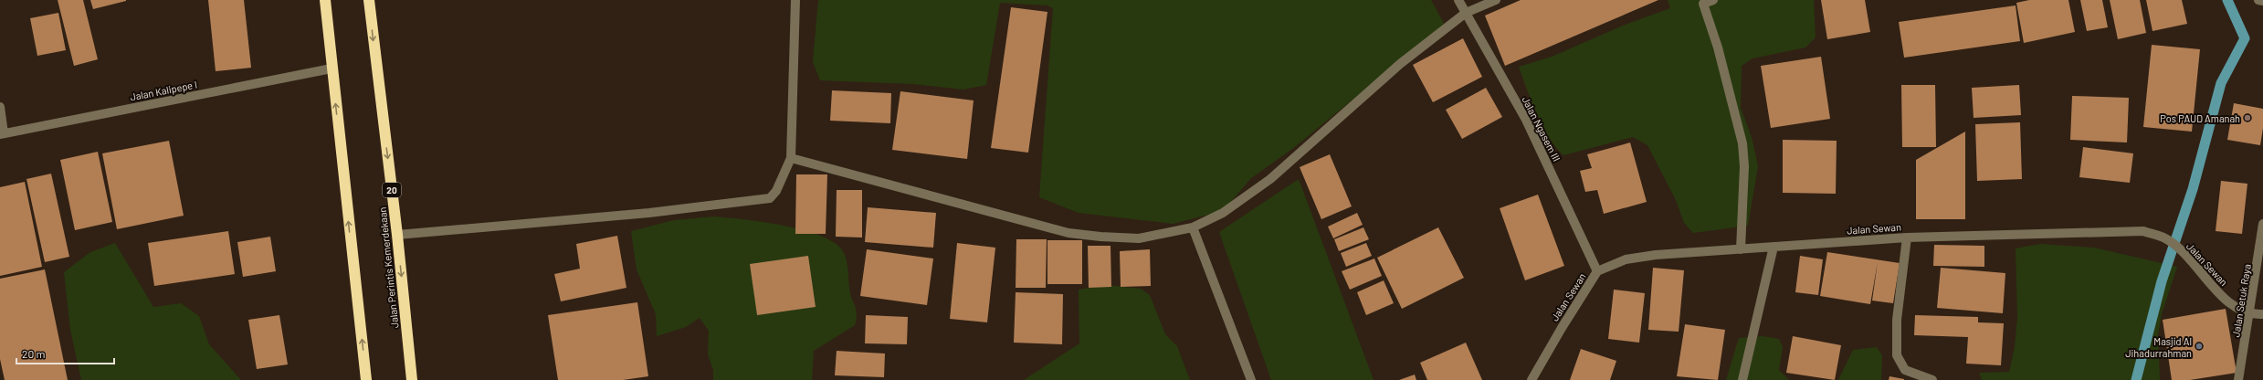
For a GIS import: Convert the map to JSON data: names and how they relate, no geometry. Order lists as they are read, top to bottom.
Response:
{
  "streets": {
    "highway": ["20", "Jalan Perintis Kemerdekaan"],
    "street": [
      "Jalan Kalipepe I",
      "Jalan Ngasem III",
      "Jalan Sewan",
      "Jalan Setuk Raya"
    ]
  },
  "crossings": [
    ["Jalan Ngasem III", "Jalan Sewan"],
    ["Jalan Sewan", "Jalan Setuk Raya"]
  ],
  "places": ["Pos PAUD Amanah", "Masjid Al Jihadurrahman"],
  "scale_bar": "20 m"
}
